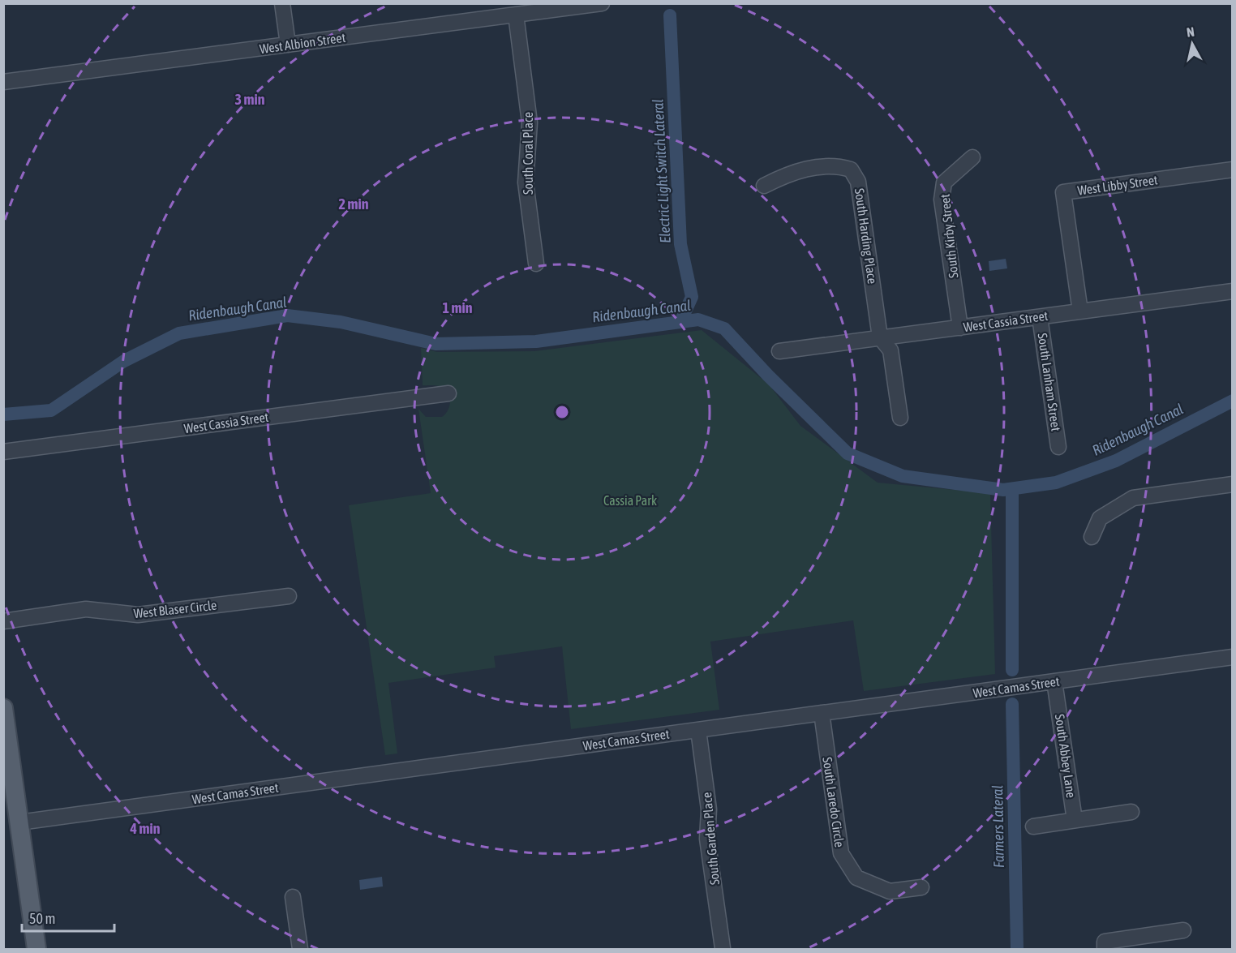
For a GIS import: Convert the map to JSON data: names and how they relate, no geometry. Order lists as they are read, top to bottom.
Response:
{
  "streets": {
    "street": [
      "West Albion Street",
      "South Coral Place",
      "West Libby Street",
      "South Harding Place",
      "South Kirby Street",
      "West Cassia Street",
      "South Lanham Street",
      "West Blaser Circle",
      "West Camas Street",
      "South Abbey Lane",
      "South Laredo Circle",
      "South Garden Place"
    ]
  },
  "crossings": [
    ["West Albion Street", "South Coral Place"],
    ["West Libby Street", "West Cassia Street"],
    ["South Harding Place", "West Cassia Street"],
    ["South Kirby Street", "West Cassia Street"],
    ["West Cassia Street", "South Lanham Street"],
    ["West Camas Street", "South Abbey Lane"],
    ["West Camas Street", "South Laredo Circle"],
    ["West Camas Street", "South Garden Place"]
  ],
  "water": ["Electric Light Switch Lateral", "Ridenbaugh Canal", "Farmers Lateral"],
  "parks": ["Cassia Park"],
  "scale_bar": "50 m",
  "north": "top",
  "rings": [
    "3 min",
    "2 min",
    "1 min",
    "4 min"
  ]
}
